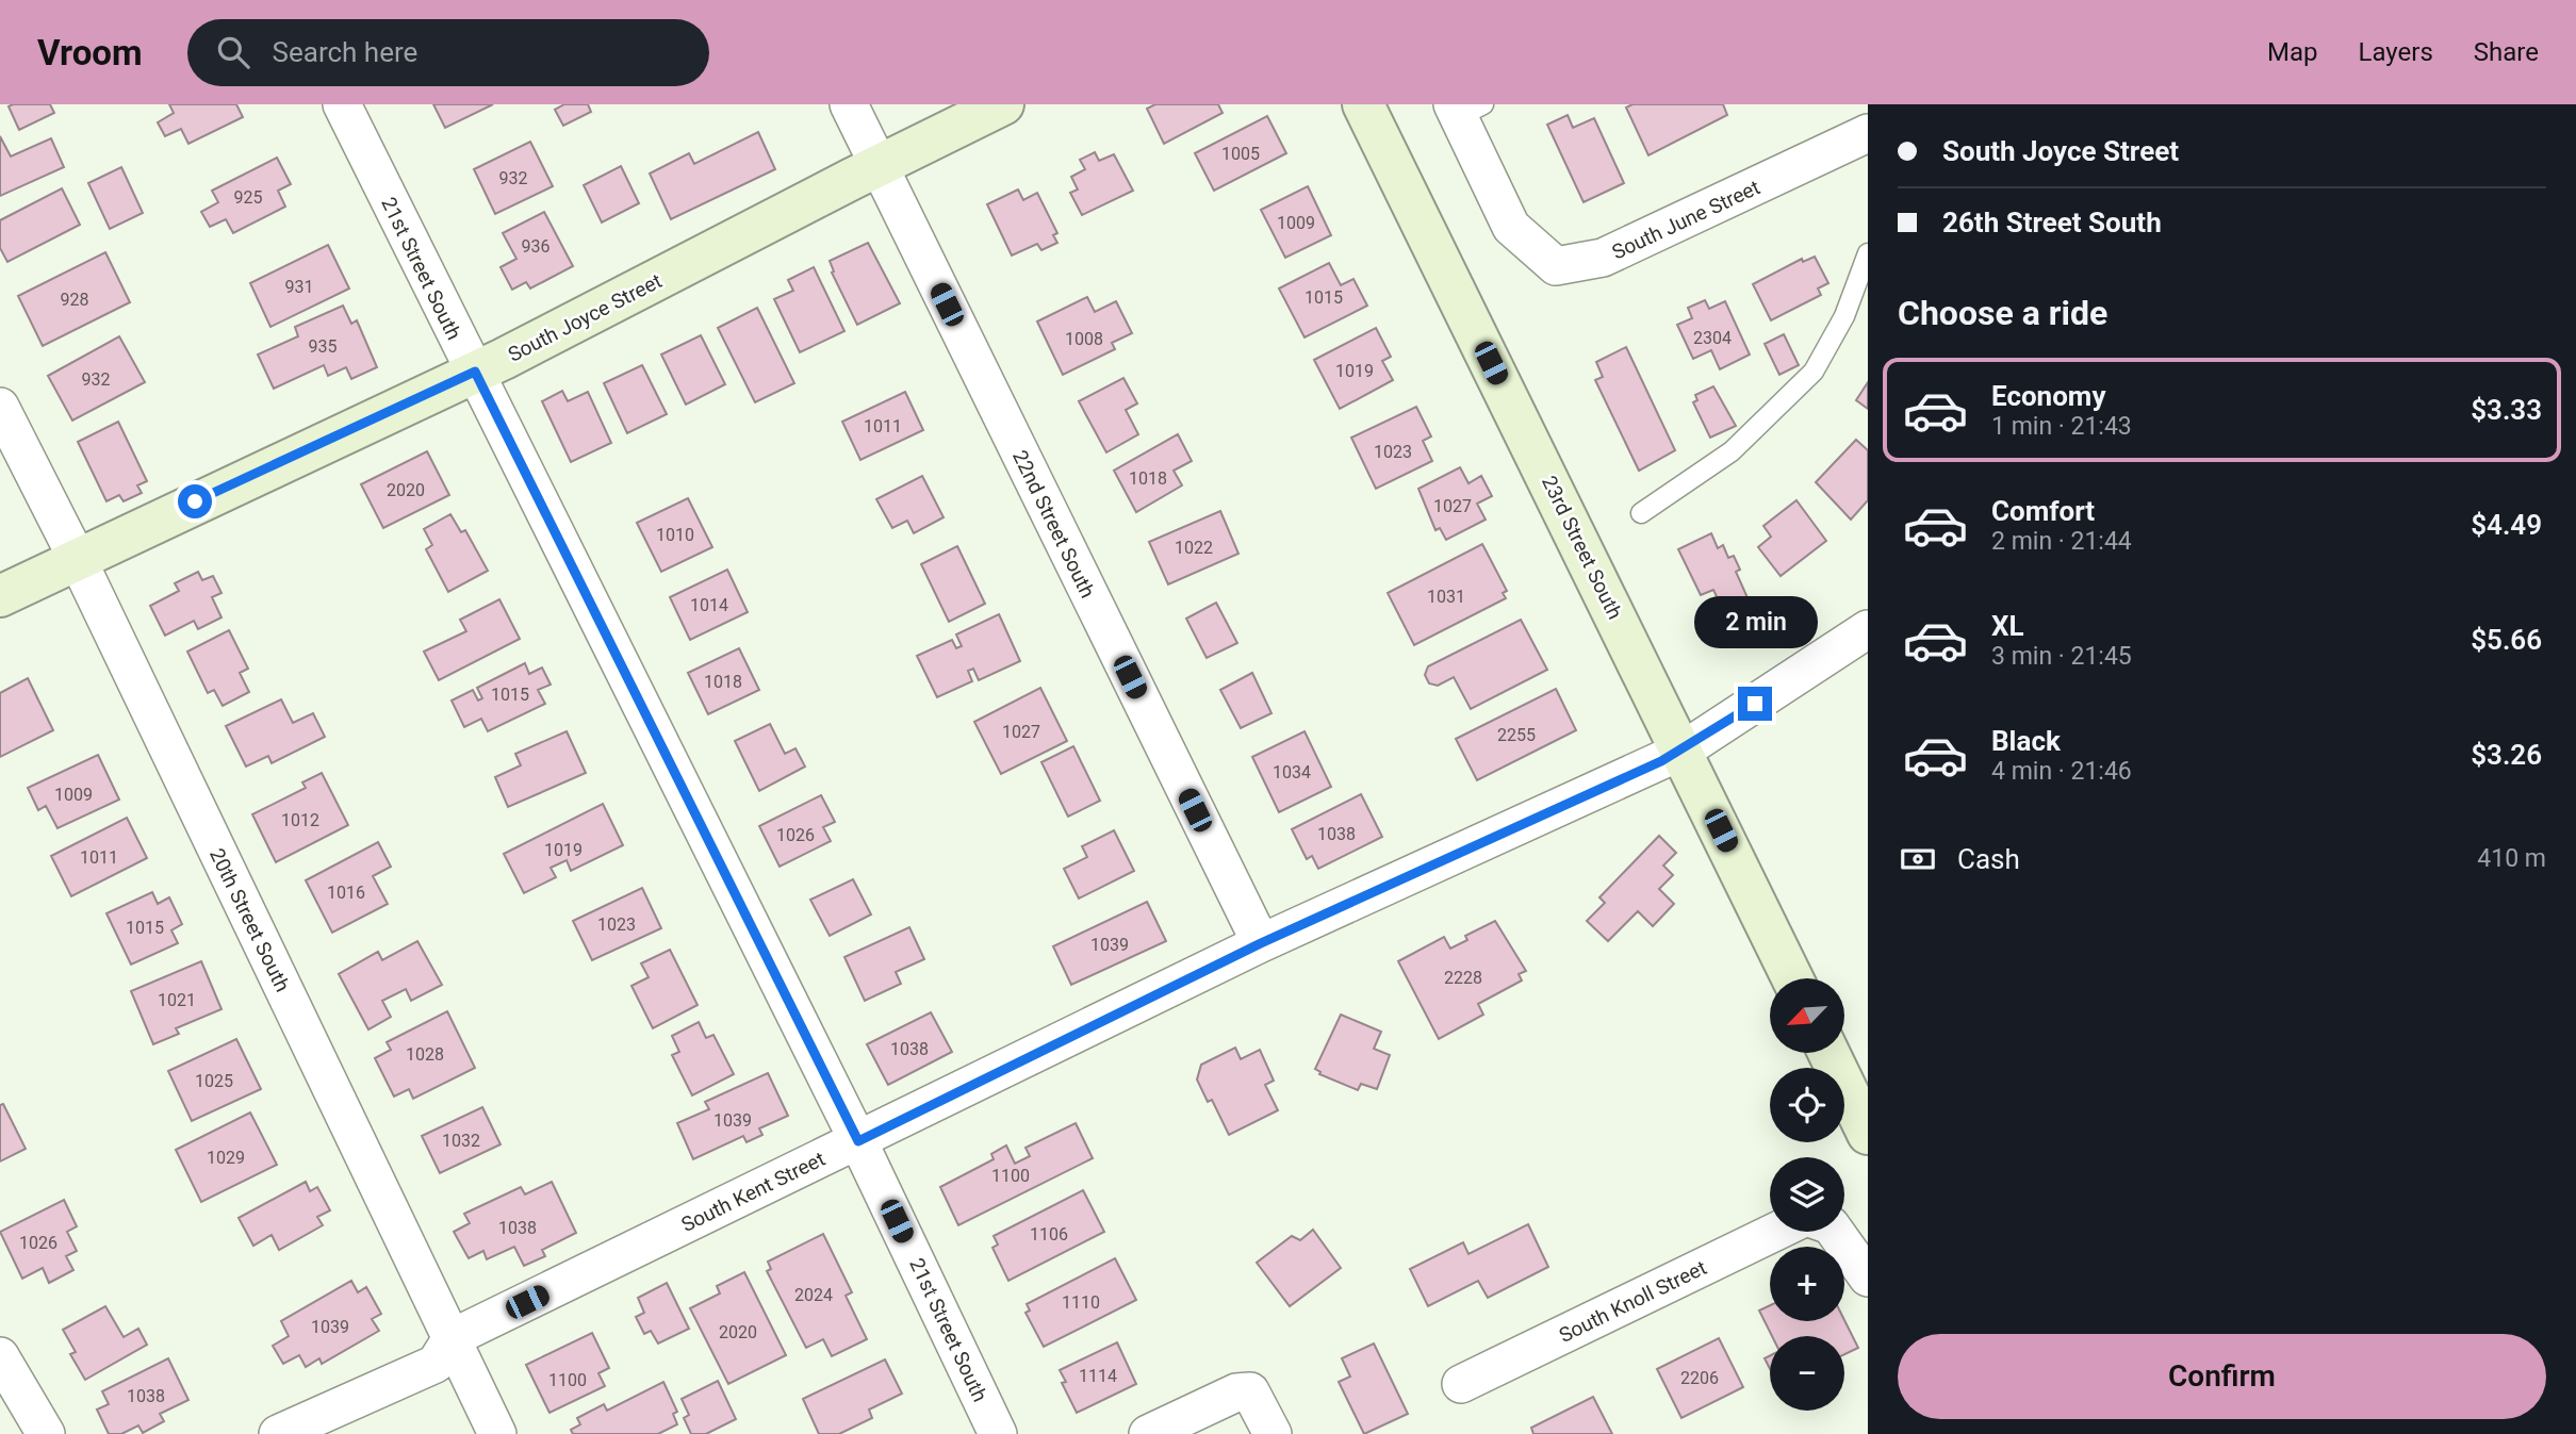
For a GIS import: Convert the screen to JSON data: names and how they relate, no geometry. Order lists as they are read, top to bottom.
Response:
{
  "streets": {
    "street": [
      "South June Street",
      "21st Street South",
      "South Joyce Street",
      "22nd Street South",
      "23rd Street South",
      "20th Street South",
      "South Kent Street",
      "South Knoll Street"
    ]
  },
  "crossings": [
    ["21st Street South", "South Joyce Street"],
    ["21st Street South", "South Kent Street"],
    ["South Joyce Street", "22nd Street South"],
    ["South Joyce Street", "20th Street South"],
    ["22nd Street South", "South Kent Street"],
    ["23rd Street South", "South Kent Street"],
    ["20th Street South", "South Kent Street"]
  ],
  "house_numbers": [
    "1005",
    "932",
    "925",
    "1009",
    "936",
    "931",
    "1015",
    "928",
    "2304",
    "1008",
    "935",
    "1019",
    "932",
    "1011",
    "1023",
    "1018",
    "2020",
    "1027",
    "1010",
    "1022",
    "1031",
    "1014",
    "1018",
    "1015",
    "1027",
    "2255",
    "1034",
    "1009",
    "1012",
    "1038",
    "1026",
    "1019",
    "1011",
    "1016",
    "1023",
    "1015",
    "1039",
    "2228",
    "1021",
    "1038",
    "1028",
    "1025",
    "1039",
    "1032",
    "1029",
    "1100",
    "1038",
    "1106",
    "1026",
    "2024",
    "1110",
    "1039",
    "2020",
    "1114",
    "2206",
    "1100",
    "1038"
  ],
  "north": "bottom left",
  "page": {
    "header": "Vroom",
    "search": "Search here",
    "nav": ["Map", "Layers", "Share"],
    "banner": ["South Joyce Street", "26th Street South"],
    "heading": "Choose a ride",
    "list": [
      {
        "name": "Economy",
        "note": "1 min · 21:43",
        "value": "$3.33"
      },
      {
        "name": "Comfort",
        "note": "2 min · 21:44",
        "value": "$4.49"
      },
      {
        "name": "XL",
        "note": "3 min · 21:45",
        "value": "$5.66"
      },
      {
        "name": "Black",
        "note": "4 min · 21:46",
        "value": "$3.26"
      }
    ],
    "bubble": "2 min",
    "pay": ["Cash", "410 m"],
    "map_buttons": ["+", "−"],
    "buttons": "Confirm"
  }
}
